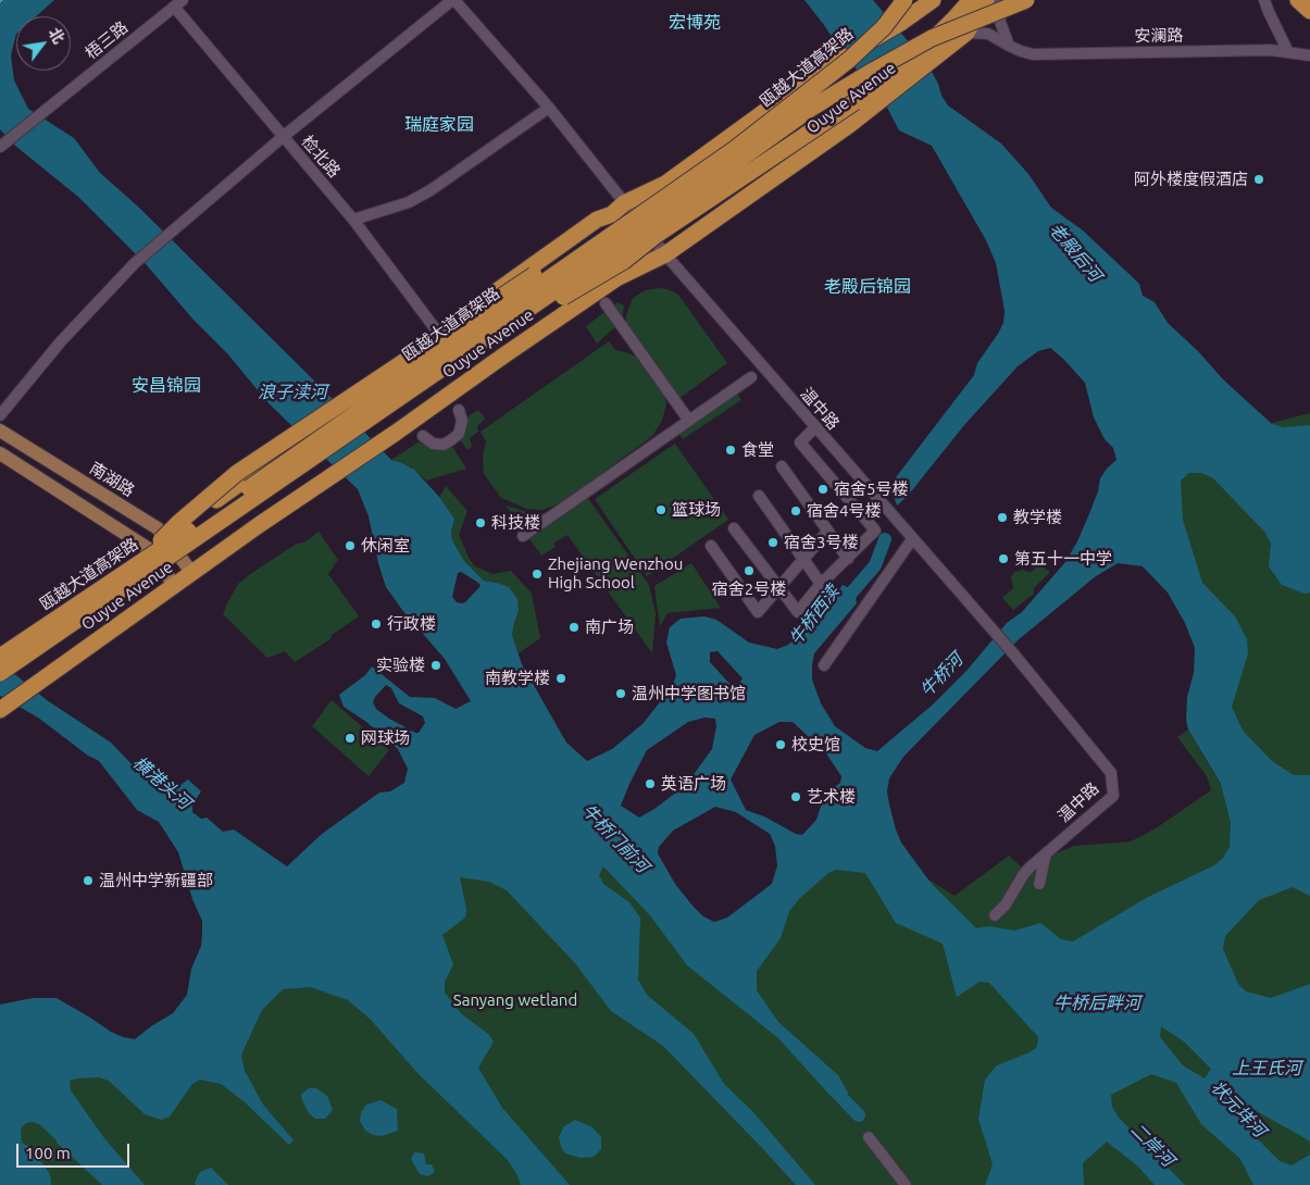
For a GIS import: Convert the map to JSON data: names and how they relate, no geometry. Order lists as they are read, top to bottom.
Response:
{
  "streets": {
    "highway": ["瓯越大道高架路", "Ouyue Avenue"],
    "main road": ["南湖路"],
    "street": [
      "安澜路",
      "梧三路",
      "检北路",
      "温中路"
    ]
  },
  "crossings": [
    ["安澜路", "Ouyue Avenue"],
    ["梧三路", "检北路"],
    ["瓯越大道高架路", "Ouyue Avenue"],
    ["Ouyue Avenue", "检北路"],
    ["Ouyue Avenue", "温中路"],
    ["Ouyue Avenue", "南湖路"]
  ],
  "districts": [
    "宏博苑",
    "瑞庭家园",
    "老殿后锦园",
    "安昌锦园"
  ],
  "water": [
    "老殿后河",
    "浪子渎河",
    "牛桥西渎",
    "牛桥河",
    "横港头河",
    "牛桥门前河",
    "牛桥后畔河",
    "上王氏河",
    "状元垟河",
    "二岸河"
  ],
  "parks": ["Sanyang wetland"],
  "places": [
    "阿外楼度假酒店",
    "食堂",
    "宿舍5号楼",
    "篮球场",
    "宿舍4号楼",
    "教学楼",
    "科技楼",
    "宿舍3号楼",
    "休闲室",
    "第五十一中学",
    "宿舍2号楼",
    "Zhejiang Wenzhou High School",
    "行政楼",
    "南广场",
    "实验楼",
    "南教学楼",
    "温州中学图书馆",
    "网球场",
    "校史馆",
    "英语广场",
    "艺术楼",
    "温州中学新疆部"
  ],
  "scale_bar": "100 m",
  "north": "top right"
}
